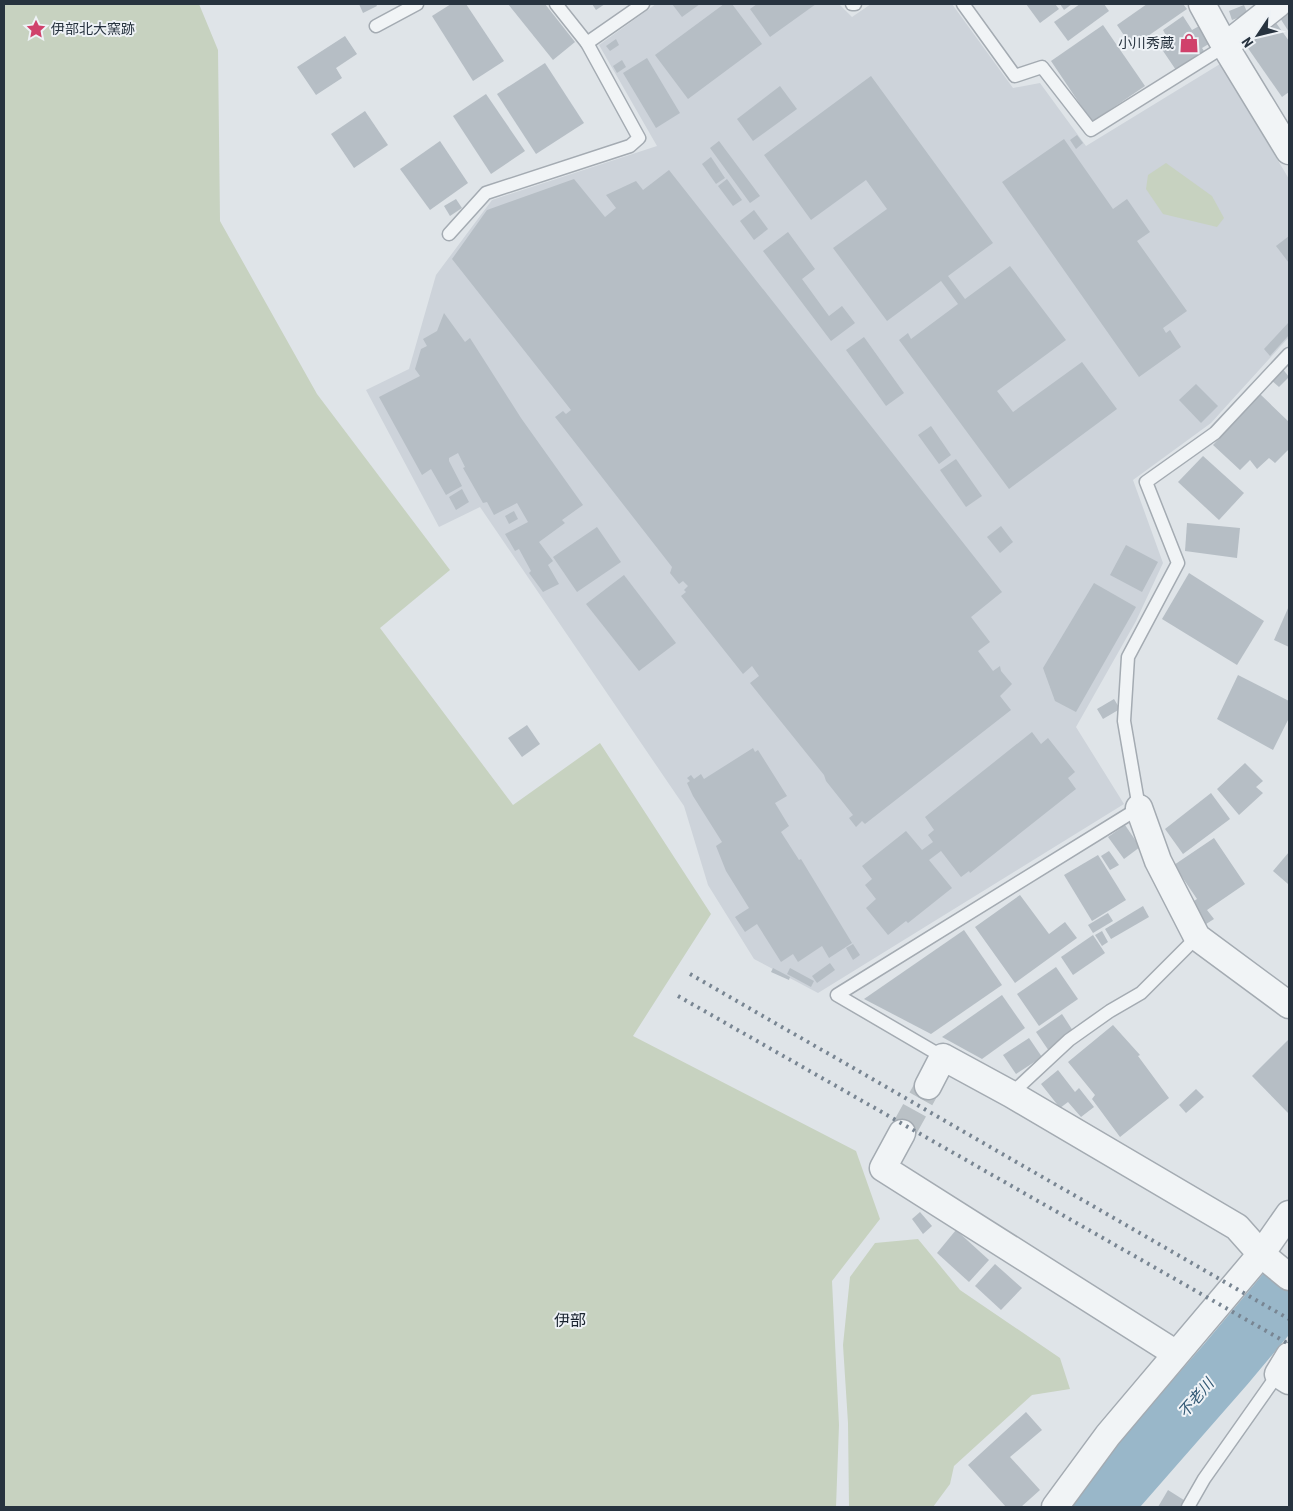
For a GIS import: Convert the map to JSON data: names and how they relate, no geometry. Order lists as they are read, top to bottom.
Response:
{
  "districts": ["伊部"],
  "water": ["不老川"],
  "places": {
    "place": ["伊部北大窯跡"],
    "shop": ["小川秀蔵"]
  },
  "north": "bottom left"
}
